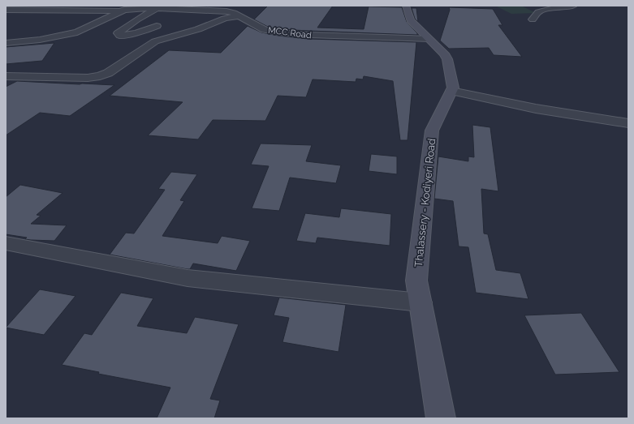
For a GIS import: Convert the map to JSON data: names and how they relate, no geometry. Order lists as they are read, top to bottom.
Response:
{
  "streets": {
    "main road": ["Thalassery - Kodiyeri Road"],
    "street": ["MCC Road"]
  },
  "crossings": [
    ["MCC Road", "Thalassery - Kodiyeri Road"]
  ]
}
